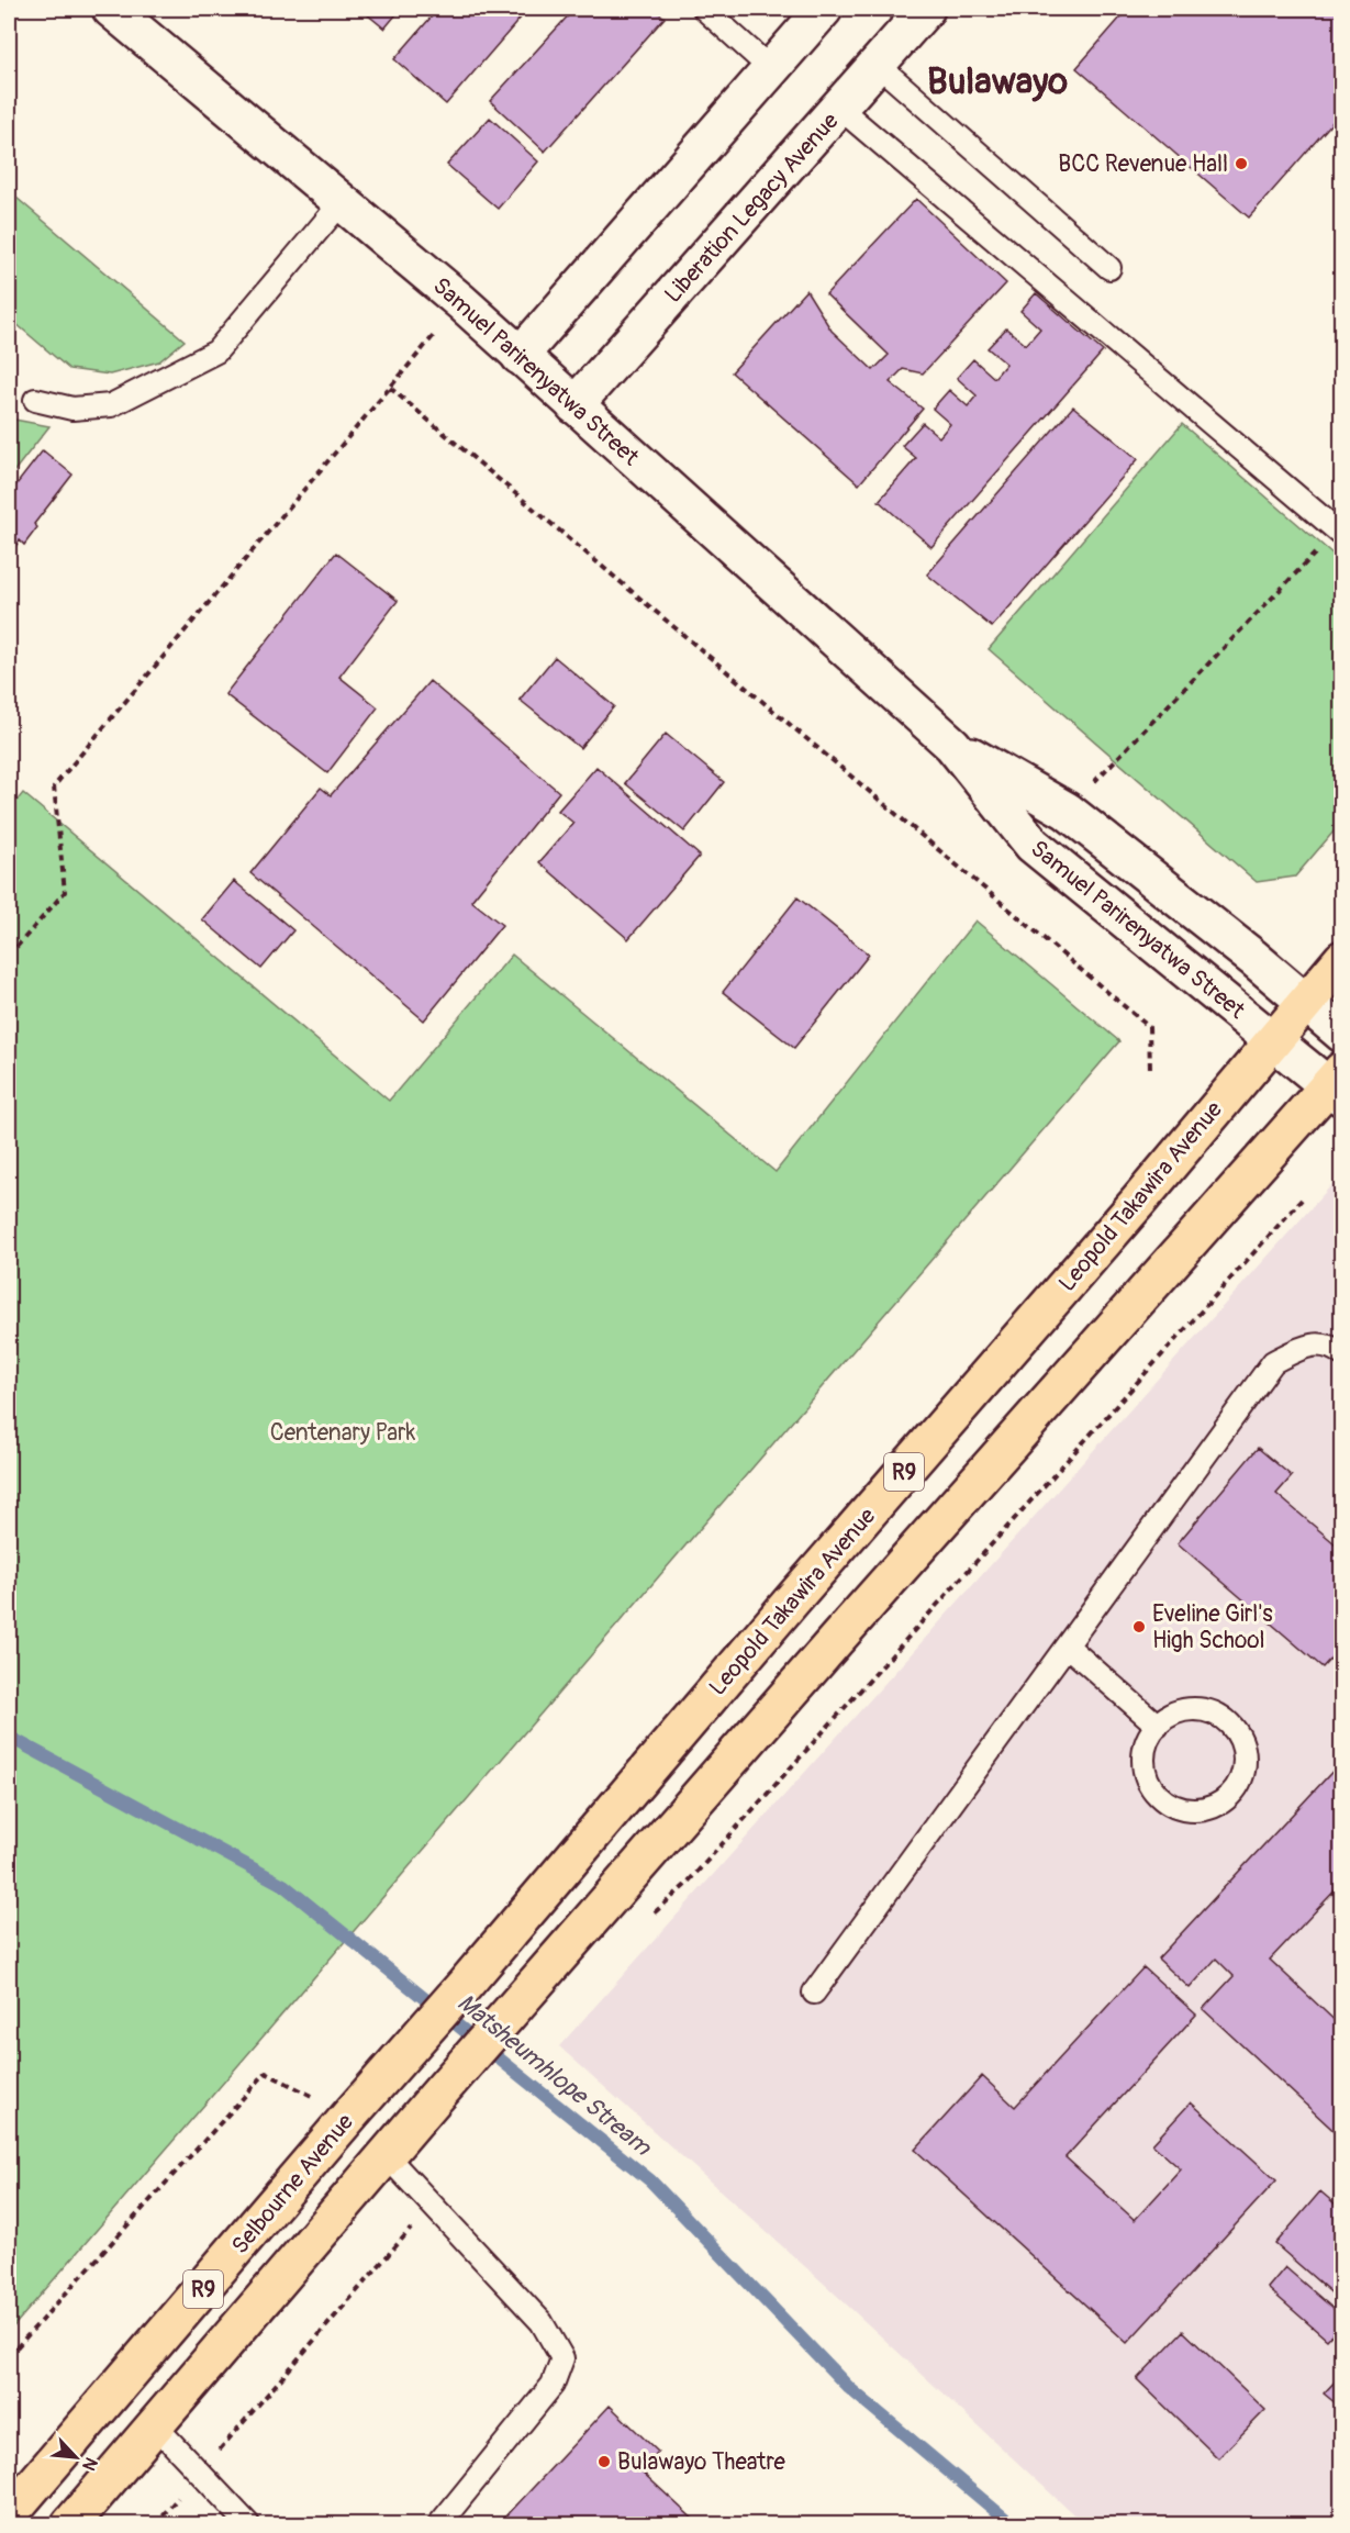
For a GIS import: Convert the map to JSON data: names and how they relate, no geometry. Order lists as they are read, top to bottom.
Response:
{
  "streets": {
    "highway": ["Leopold Takawira Avenue", "R9", "Selbourne Avenue"],
    "street": ["Liberation Legacy Avenue", "Samuel Parirenyatwa Street"]
  },
  "crossings": [
    ["Liberation Legacy Avenue", "Samuel Parirenyatwa Street"],
    ["Samuel Parirenyatwa Street", "Leopold Takawira Avenue"],
    ["Samuel Parirenyatwa Street", "R9"],
    ["Leopold Takawira Avenue", "Selbourne Avenue"]
  ],
  "districts": ["Bulawayo"],
  "water": ["Matsheumhlope Stream"],
  "parks": ["Centenary Park"],
  "places": ["BCC Revenue Hall", "Eveline Girl's High School", "Bulawayo Theatre"],
  "north": "bottom right"
}
